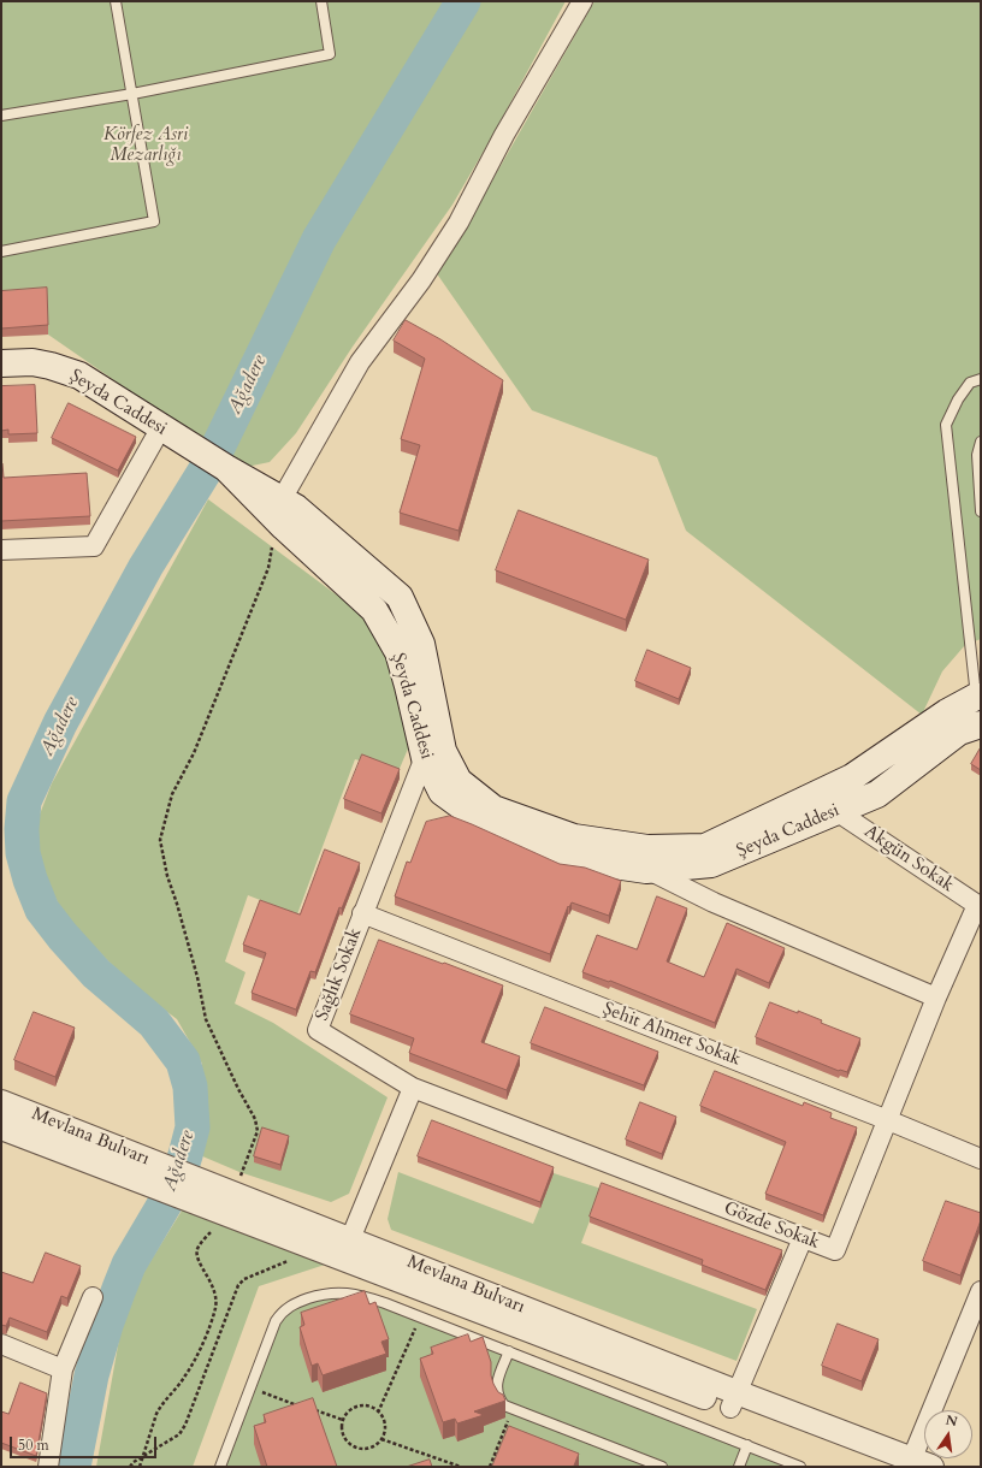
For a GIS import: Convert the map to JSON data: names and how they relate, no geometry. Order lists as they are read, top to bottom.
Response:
{
  "streets": {
    "main road": ["Şeyda Caddesi"],
    "street": [
      "Akgün Sokak",
      "Sağlık Sokak",
      "Şehit Ahmet Sokak",
      "Mevlana Bulvarı",
      "Gözde Sokak"
    ]
  },
  "crossings": [
    ["Şeyda Caddesi", "Akgün Sokak"],
    ["Şeyda Caddesi", "Sağlık Sokak"],
    ["Akgün Sokak", "Gözde Sokak"],
    ["Sağlık Sokak", "Şehit Ahmet Sokak"],
    ["Sağlık Sokak", "Gözde Sokak"],
    ["Şehit Ahmet Sokak", "Gözde Sokak"]
  ],
  "water": ["Ağadere"],
  "parks": ["Körfez Asri Mezarlığı"],
  "scale_bar": "50 m",
  "north": "top"
}
